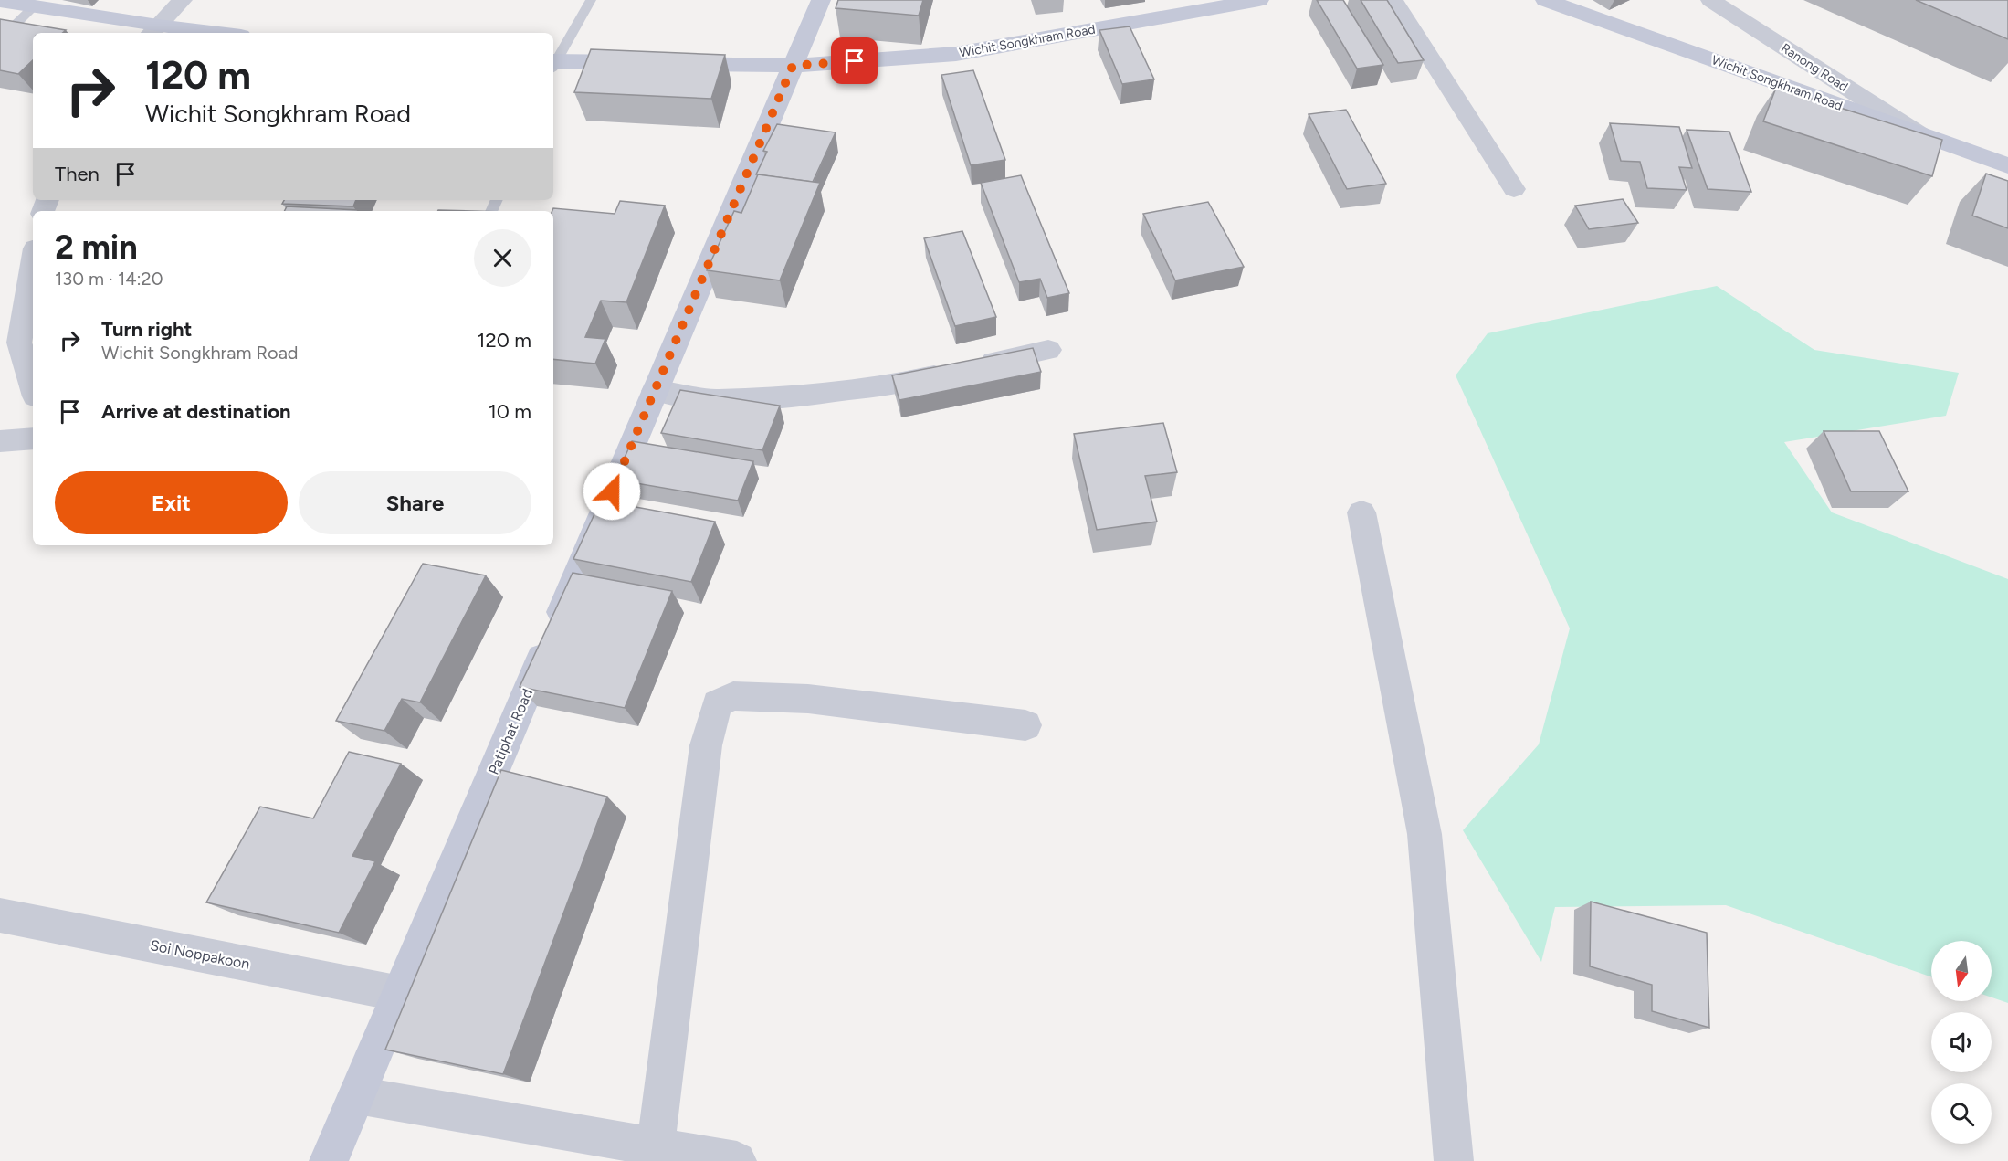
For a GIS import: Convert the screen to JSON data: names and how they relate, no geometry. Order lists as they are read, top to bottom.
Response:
{
  "streets": {
    "street": [
      "Wichit Songkhram Road",
      "Ranong Road",
      "Patiphat Road",
      "Soi Noppakoon"
    ]
  },
  "crossings": [
    ["Wichit Songkhram Road", "Ranong Road"],
    ["Wichit Songkhram Road", "Patiphat Road"],
    ["Patiphat Road", "Soi Noppakoon"]
  ],
  "north": "bottom",
  "page": {
    "turn": ["120 m", "Wichit Songkhram Road"],
    "then": "Then",
    "heading": ["2 min", "130 m · 14:20"],
    "list": [
      {
        "name": "Turn right",
        "note": "Wichit Songkhram Road",
        "value": "120 m"
      },
      {
        "name": "Arrive at destination",
        "value": "10 m"
      }
    ],
    "buttons": ["Exit", "Share"]
  }
}
